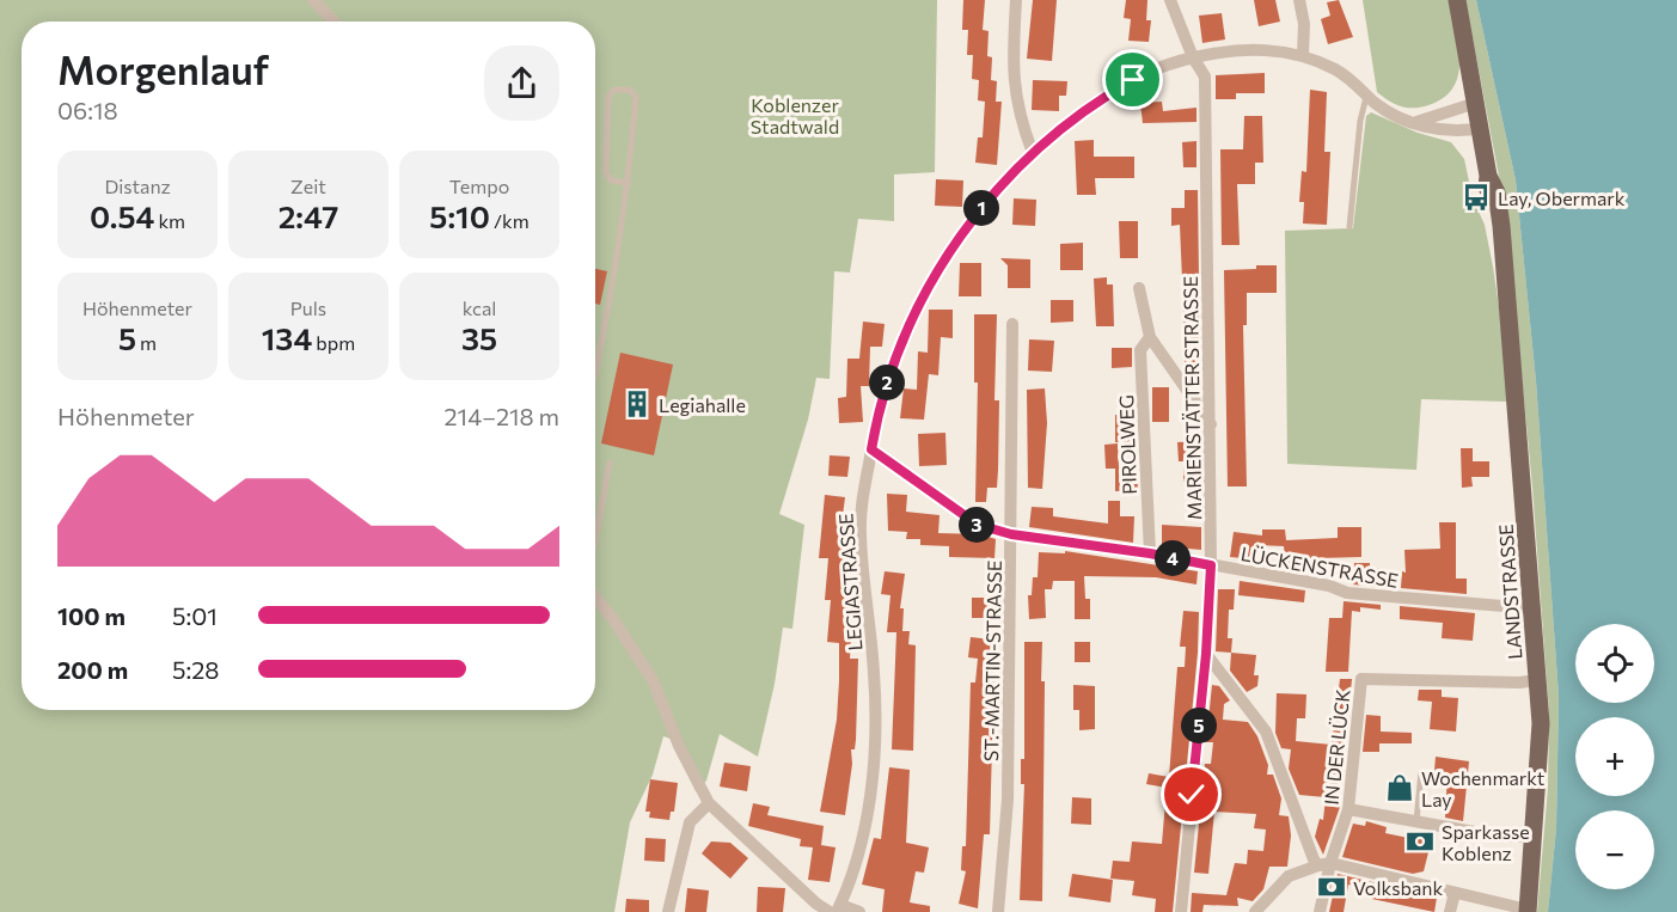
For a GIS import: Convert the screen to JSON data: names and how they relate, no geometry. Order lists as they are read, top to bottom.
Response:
{
  "streets": {
    "main road": ["LANDSTRASSE"],
    "street": [
      "MARIENSTÄTTER STRASSE",
      "PIROLWEG",
      "LÜCKENSTRASSE",
      "LEGIASTRASSE",
      "ST.-MARTIN-STRASSE",
      "IN DER LÜCK"
    ]
  },
  "crossings": [
    ["MARIENSTÄTTER STRASSE", "LÜCKENSTRASSE"],
    ["MARIENSTÄTTER STRASSE", "LEGIASTRASSE"],
    ["PIROLWEG", "LÜCKENSTRASSE"],
    ["LÜCKENSTRASSE", "LEGIASTRASSE"],
    ["LÜCKENSTRASSE", "LANDSTRASSE"],
    ["LÜCKENSTRASSE", "ST.-MARTIN-STRASSE"],
    ["LEGIASTRASSE", "LANDSTRASSE"],
    ["LANDSTRASSE", "IN DER LÜCK"]
  ],
  "parks": ["Koblenzer Stadtwald"],
  "places": {
    "bus stop": ["Lay, Obermark"],
    "building": ["Legiahalle"],
    "shop": ["Wochenmarkt Lay"],
    "bank": ["Sparkasse Koblenz", "Volksbank"]
  },
  "page": {
    "heading": ["Morgenlauf", "06:18"],
    "stats": [
      ["Distanz", "0.54 km"],
      ["Zeit", "2:47"],
      ["Tempo", "5:10 /km"],
      ["Höhenmeter", "5 m"],
      ["Puls", "134 bpm"],
      ["kcal", "35"]
    ],
    "pins": [
      "1",
      "2",
      "3",
      "4",
      "5"
    ],
    "chart": ["Höhenmeter", "214–218 m"],
    "list": [
      {
        "name": "100 m",
        "note": "5:01"
      },
      {
        "name": "200 m",
        "note": "5:28"
      }
    ],
    "map_buttons": ["+", "−"]
  }
}
